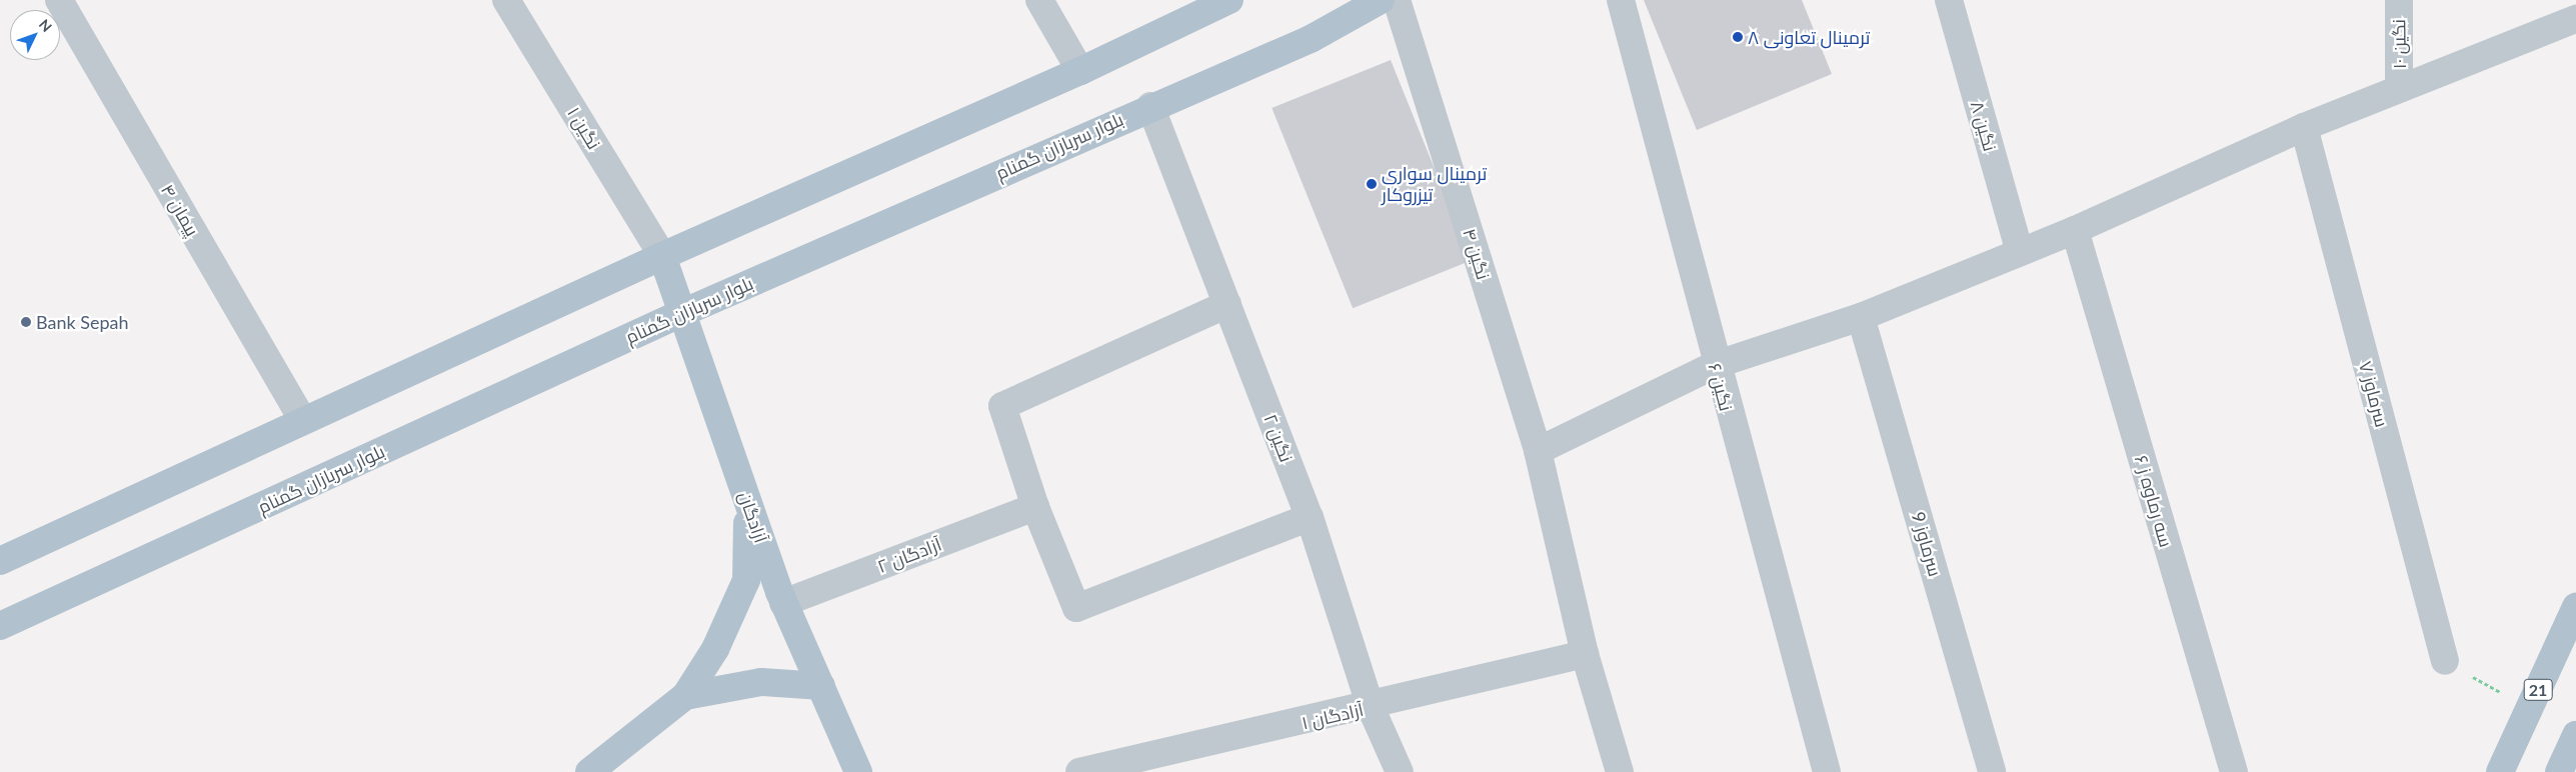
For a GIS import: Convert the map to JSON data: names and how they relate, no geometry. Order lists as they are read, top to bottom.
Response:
{
  "streets": {
    "main road": ["بلوار سربازان گمنام", "آزادگان", "21"],
    "street": [
      "نگین ۱۰",
      "نگین ۸",
      "نگین ۱",
      "پیمان ۴",
      "نگین ۴",
      "نگین ۶",
      "سرماوز ۷",
      "نگین ۲",
      "سه رماوه ز ۶",
      "سرماوز 9",
      "آزادگان ۲",
      "آزادگان ۱"
    ]
  },
  "crossings": [
    ["نگین ۱", "آزادگان"],
    ["بلوار سربازان گمنام", "نگین ۲"],
    ["بلوار سربازان گمنام", "آزادگان"],
    ["نگین ۴", "آزادگان ۱"],
    ["نگین ۲", "آزادگان ۱"],
    ["آزادگان", "آزادگان ۲"]
  ],
  "places": ["ترمینال تعاونی ۸", "ترمینال سواری تیزروکار", "Bank Sepah"],
  "north": "top right"
}
